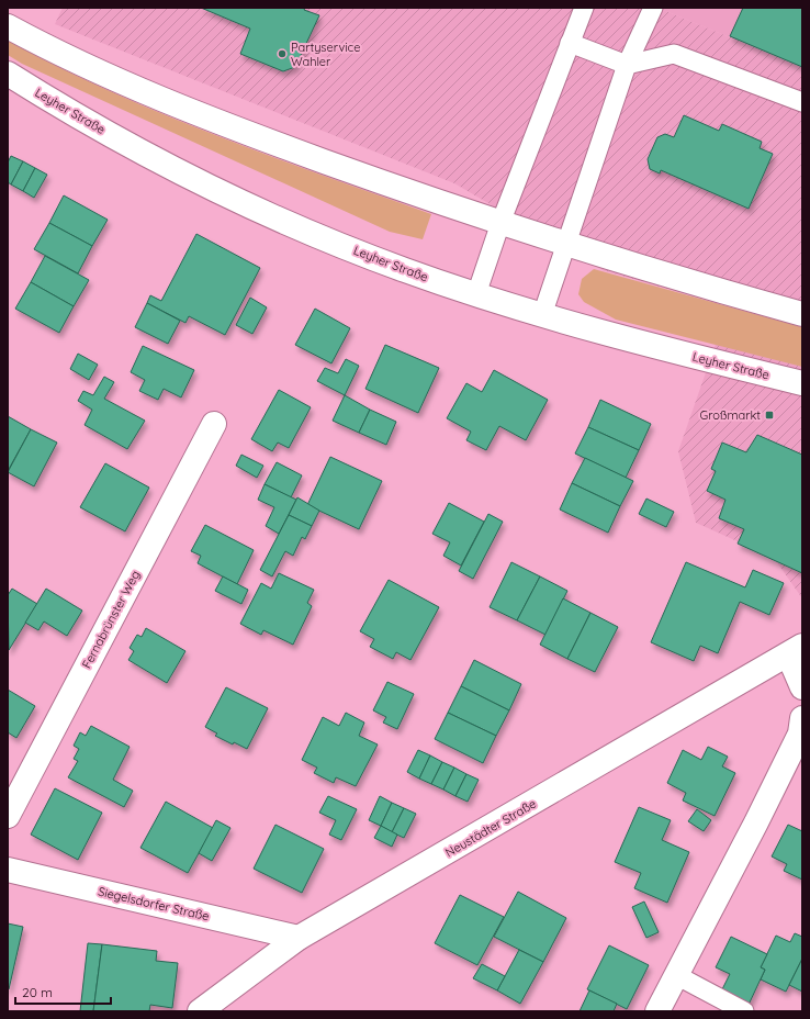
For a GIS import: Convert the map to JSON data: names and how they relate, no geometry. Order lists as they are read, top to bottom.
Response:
{
  "streets": {
    "street": [
      "Leyher Straße",
      "Fernabrünster Weg",
      "Neustädter Straße",
      "Siegelsdorfer Straße"
    ]
  },
  "crossings": [
    ["Neustädter Straße", "Siegelsdorfer Straße"]
  ],
  "places": {
    "other": ["Partyservice Wahler"],
    "transit": ["Großmarkt"]
  },
  "scale_bar": "20 m"
}
